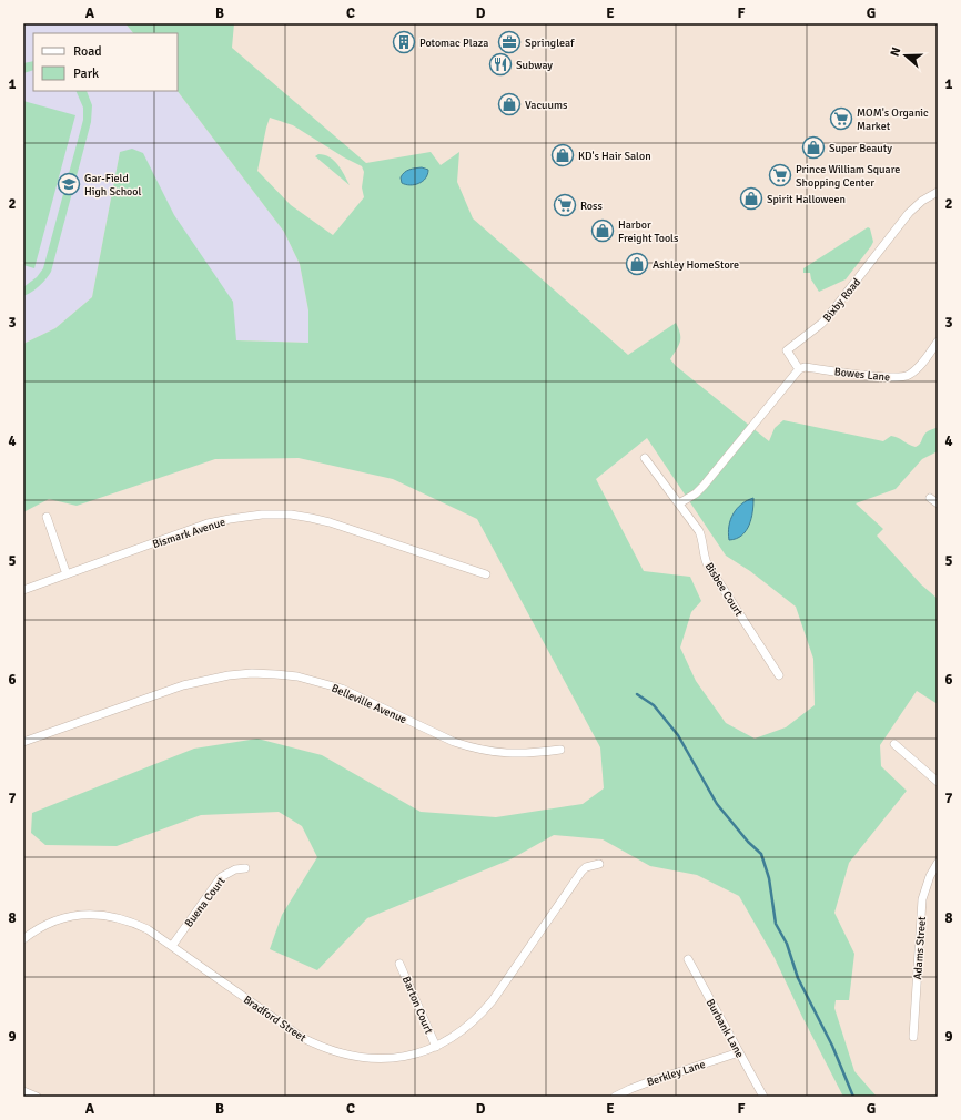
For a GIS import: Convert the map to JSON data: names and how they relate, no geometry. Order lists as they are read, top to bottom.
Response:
{
  "streets": {
    "street": [
      "Bixby Road",
      "Bowes Lane",
      "Bismark Avenue",
      "Bisbee Court",
      "Belleville Avenue",
      "Buena Court",
      "Adams Street",
      "Barton Court",
      "Bradford Street",
      "Burbank Lane",
      "Berkley Lane"
    ]
  },
  "crossings": [
    ["Bixby Road", "Bowes Lane"],
    ["Buena Court", "Bradford Street"],
    ["Barton Court", "Bradford Street"],
    ["Burbank Lane", "Berkley Lane"]
  ],
  "places": {
    "building": ["Potomac Plaza"],
    "office": ["Springleaf"],
    "restaurant": ["Subway"],
    "shop": [
      "Vacuums",
      "Super Beauty",
      "KD's Hair Salon",
      "Spirit Halloween",
      "Harbor Freight Tools",
      "Ashley HomeStore"
    ],
    "supermarket": ["MOM's Organic Market", "Prince William Square Shopping Center", "Ross"],
    "school or university": ["Gar-Field High School"]
  },
  "legend": ["Road", "Park"],
  "north": "left",
  "grid": {
    "columns": [
      "A",
      "B",
      "C",
      "D",
      "E",
      "F",
      "G"
    ],
    "rows": [
      "1",
      "2",
      "3",
      "4",
      "5",
      "6",
      "7",
      "8",
      "9"
    ]
  }
}
